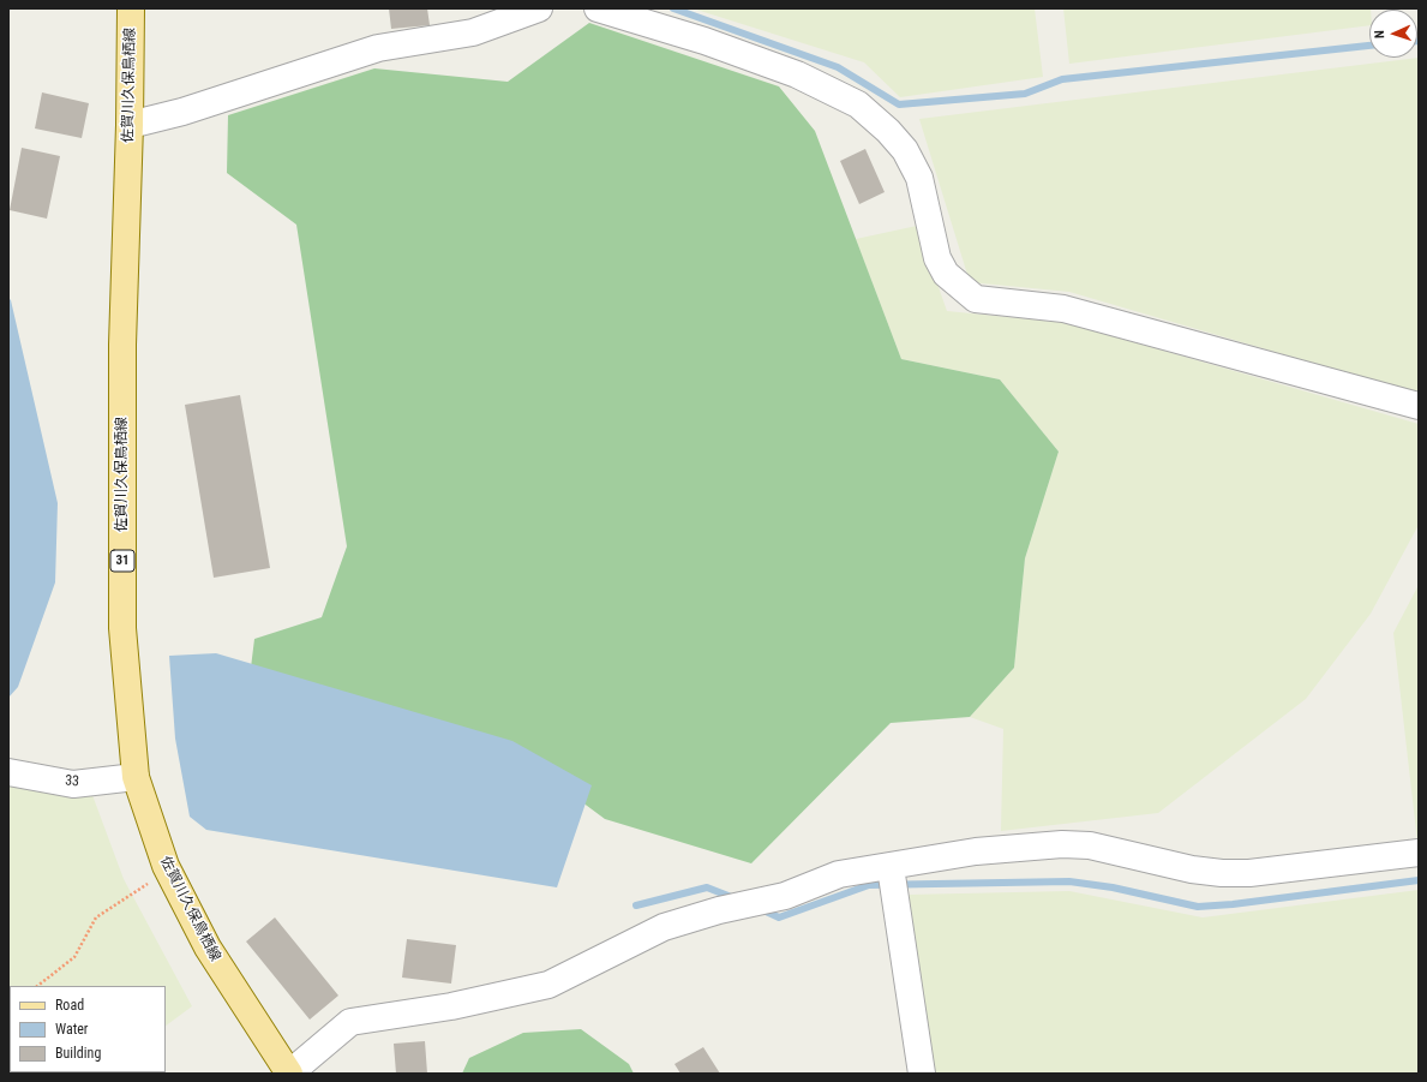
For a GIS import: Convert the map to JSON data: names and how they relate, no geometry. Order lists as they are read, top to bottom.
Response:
{
  "streets": {
    "main road": ["佐賀川久保鳥栖線", "31"],
    "street": ["33"]
  },
  "crossings": [
    ["佐賀川久保鳥栖線", "33"]
  ],
  "legend": ["Road", "Water", "Building"],
  "north": "left"
}
